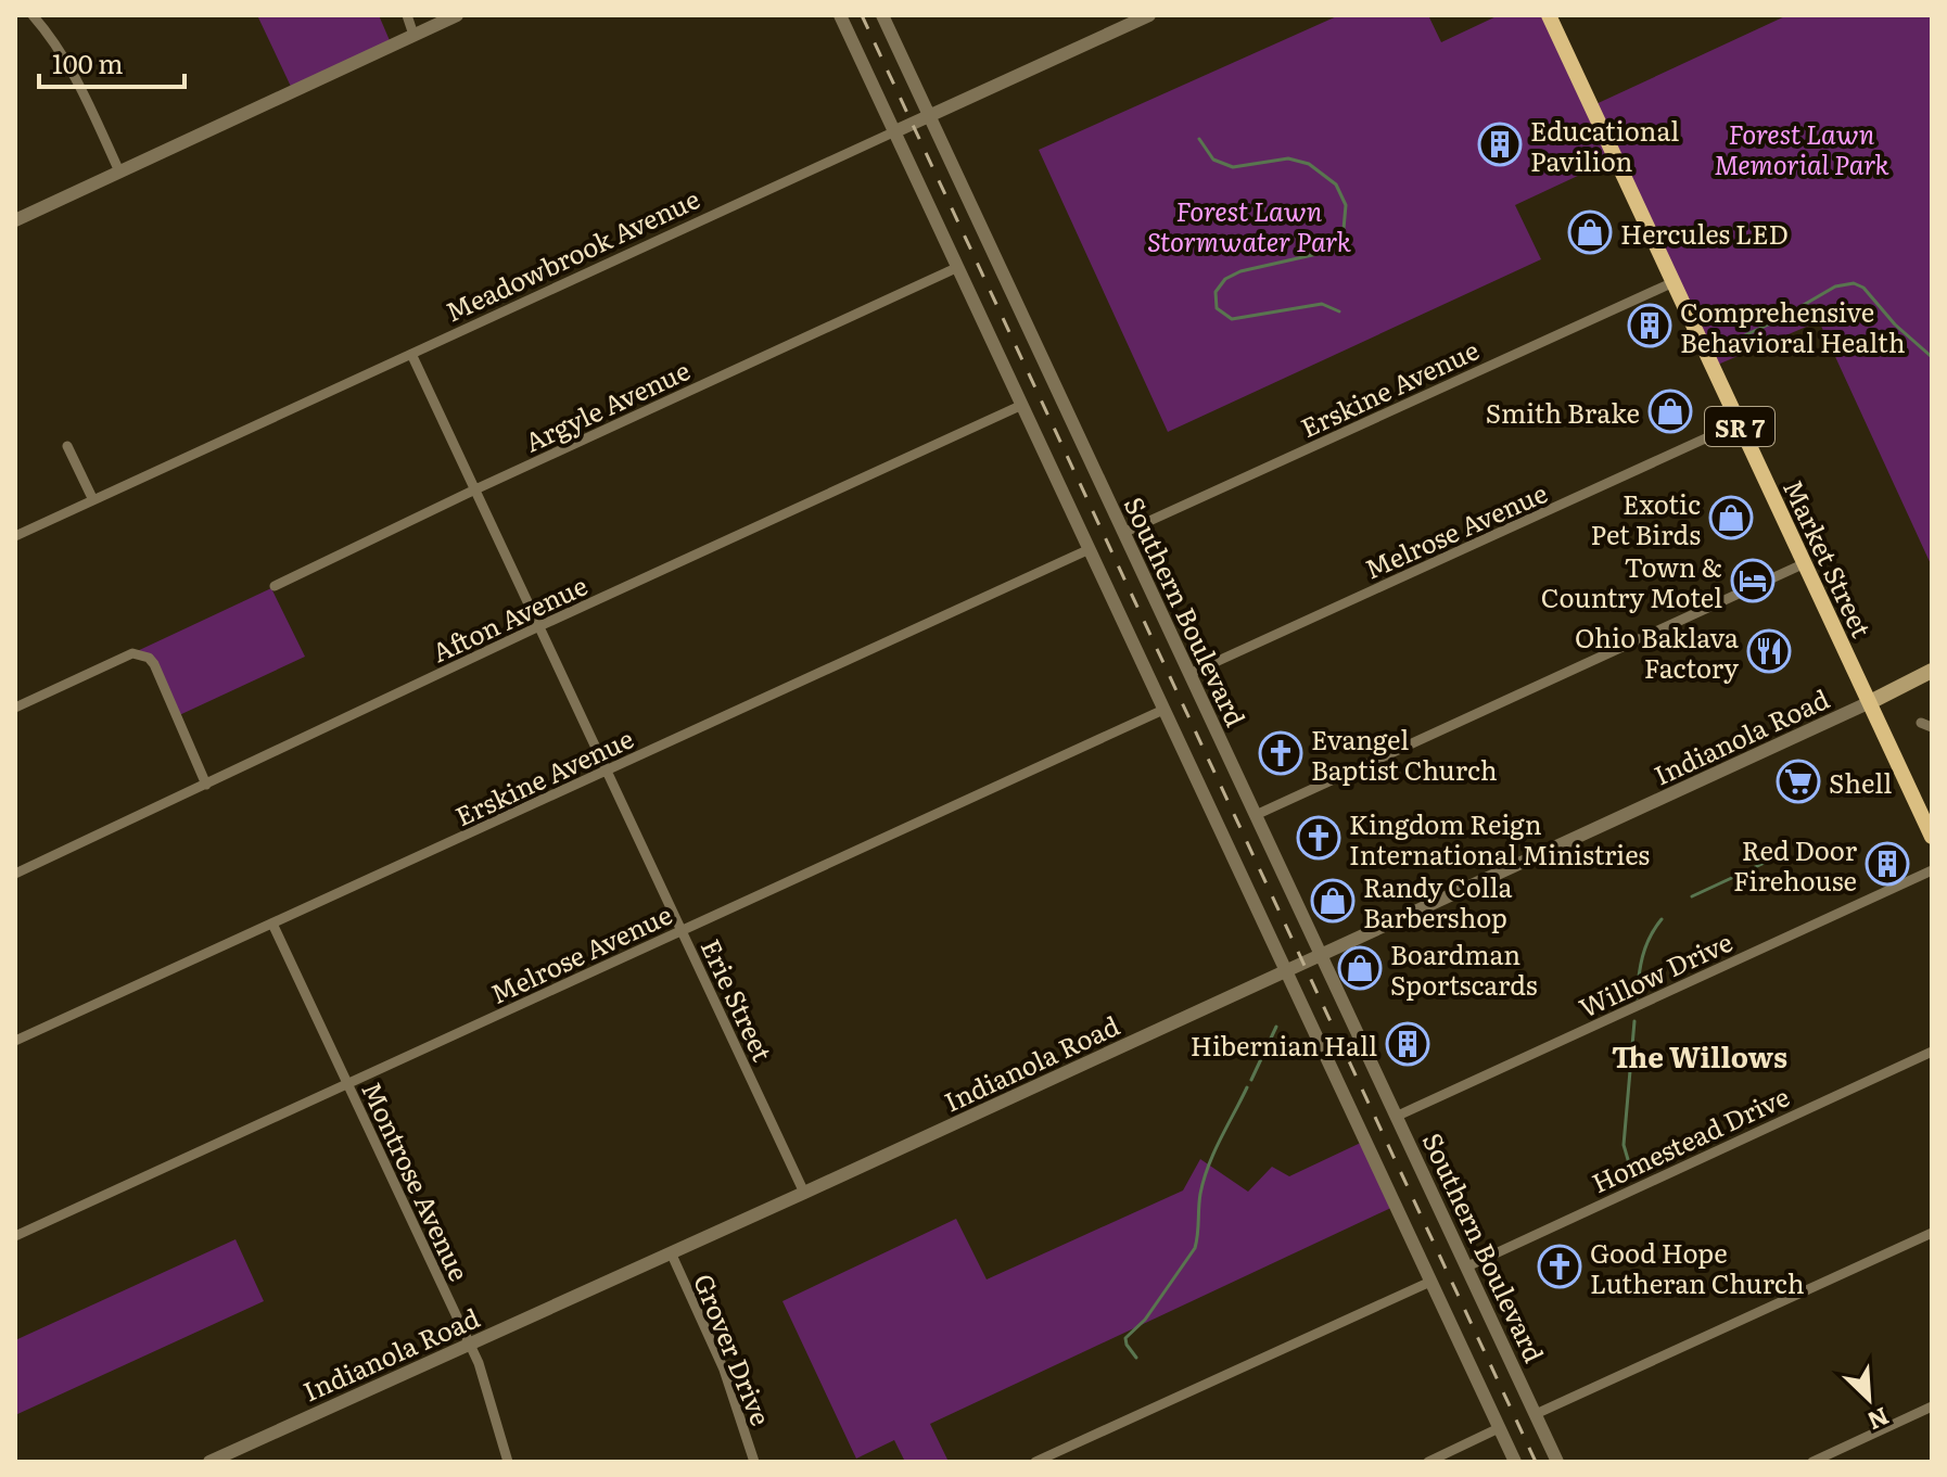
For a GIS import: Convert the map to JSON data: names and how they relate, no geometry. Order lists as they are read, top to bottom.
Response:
{
  "streets": {
    "main road": ["SR 7", "Market Street"],
    "street": [
      "Meadowbrook Avenue",
      "Erskine Avenue",
      "Argyle Avenue",
      "Melrose Avenue",
      "Southern Boulevard",
      "Afton Avenue",
      "Indianola Road",
      "Willow Drive",
      "Erie Street",
      "Homestead Drive",
      "Montrose Avenue",
      "Grover Drive"
    ]
  },
  "crossings": [
    ["Meadowbrook Avenue", "Southern Boulevard"],
    ["Meadowbrook Avenue", "Erie Street"],
    ["Erskine Avenue", "Market Street"],
    ["Erskine Avenue", "Southern Boulevard"],
    ["Erskine Avenue", "Erie Street"],
    ["Erskine Avenue", "Montrose Avenue"],
    ["Argyle Avenue", "Erie Street"],
    ["Melrose Avenue", "Market Street"],
    ["Melrose Avenue", "Southern Boulevard"],
    ["Melrose Avenue", "Erie Street"],
    ["Melrose Avenue", "Montrose Avenue"],
    ["Market Street", "Indianola Road"],
    ["Southern Boulevard", "Indianola Road"],
    ["Southern Boulevard", "Willow Drive"],
    ["Southern Boulevard", "Homestead Drive"],
    ["Afton Avenue", "Erie Street"],
    ["Indianola Road", "Erie Street"],
    ["Indianola Road", "Montrose Avenue"],
    ["Indianola Road", "Grover Drive"]
  ],
  "districts": ["The Willows"],
  "parks": ["Forest Lawn Memorial Park", "Forest Lawn Stormwater Park"],
  "places": {
    "building": [
      "Educational Pavilion",
      "Comprehensive Behavioral Health",
      "Red Door Firehouse",
      "Hibernian Hall"
    ],
    "shop": [
      "Hercules LED",
      "Smith Brake",
      "Exotic Pet Birds",
      "Randy Colla Barbershop",
      "Boardman Sportscards"
    ],
    "hotel": ["Town & Country Motel"],
    "restaurant": ["Ohio Baklava Factory"],
    "church": ["Evangel Baptist Church", "Kingdom Reign International Ministries", "Good Hope Lutheran Church"],
    "supermarket": ["Shell"]
  },
  "scale_bar": "100 m",
  "north": "bottom right"
}
